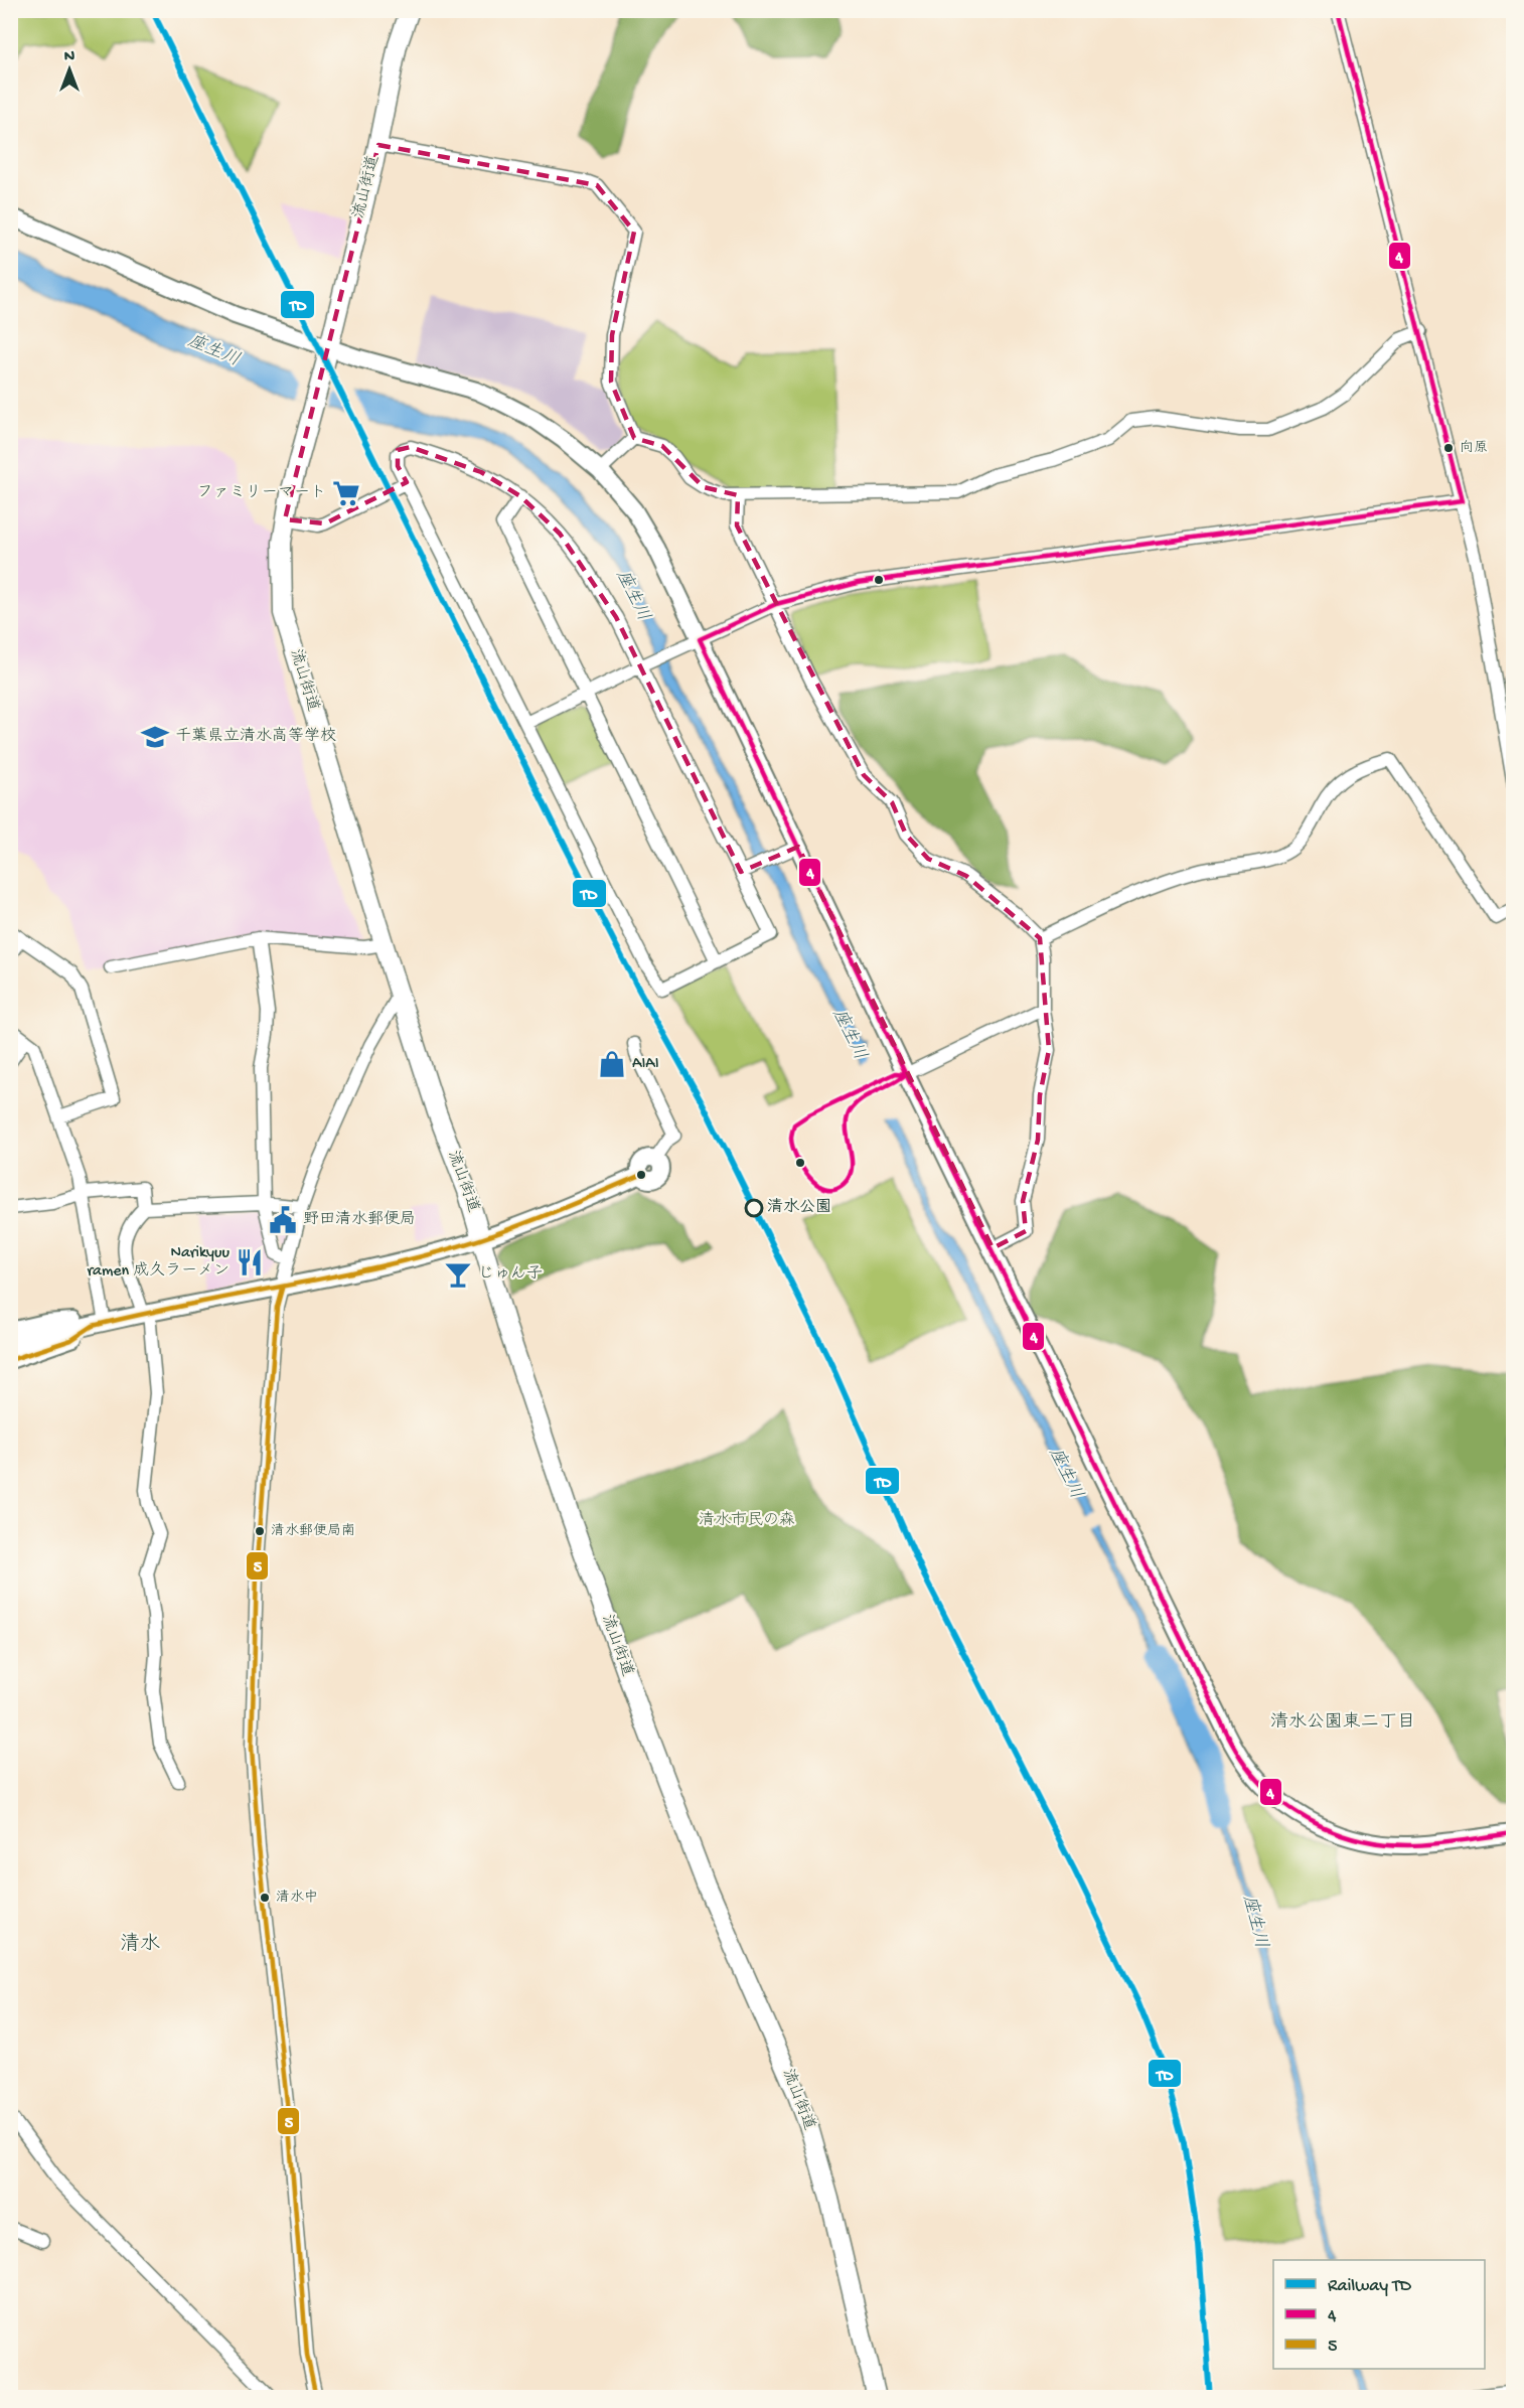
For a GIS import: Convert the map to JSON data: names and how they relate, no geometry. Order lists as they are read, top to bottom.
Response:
{
  "streets": {
    "main road": ["流山街道"]
  },
  "districts": ["清水公園東二丁目", "清水"],
  "water": ["座生川"],
  "parks": ["清水市民の森"],
  "places": {
    "other": [
      "向原",
      "清水公園",
      "清水郵便局南",
      "清水中"
    ],
    "supermarket": ["ファミリーマート"],
    "school or university": ["千葉県立清水高等学校"],
    "shop": ["AIAI"],
    "public building": ["野田清水郵便局"],
    "restaurant": ["Narikyuu ramen 成久ラーメン"],
    "bar": ["じゅん子"]
  },
  "lines": ["rail line TD", "transit line 4", "transit line 5"],
  "legend": ["Railway TD", "4", "5"],
  "north": "top"
}
